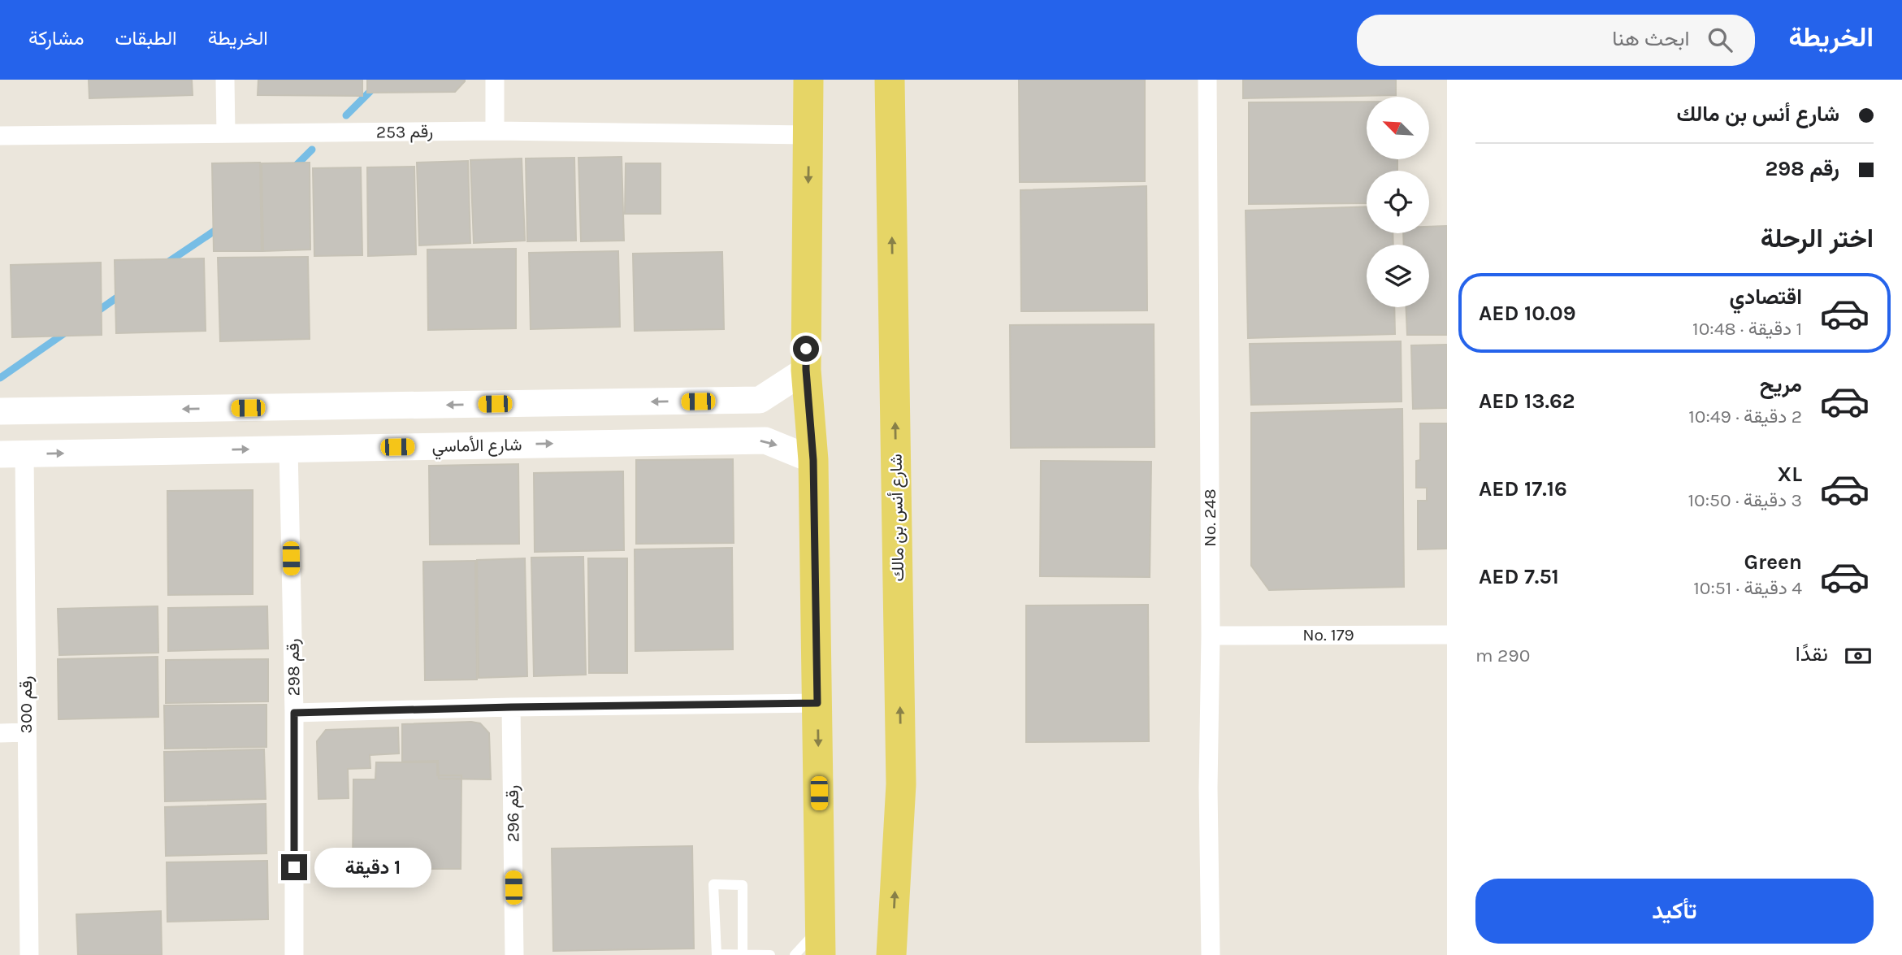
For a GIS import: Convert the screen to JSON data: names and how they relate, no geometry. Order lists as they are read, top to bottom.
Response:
{
  "streets": {
    "main road": ["شارع أنس بن مالك"],
    "street": [
      "رقم 253",
      "شارع الأماسي",
      "No. 248",
      "No. 179",
      "رقم 298",
      "رقم 300",
      "رقم 296"
    ]
  },
  "crossings": [
    ["شارع الأماسي", "رقم 298"],
    ["شارع الأماسي", "رقم 300"],
    ["No. 248", "No. 179"]
  ],
  "north": "top left",
  "page": {
    "header": "الخريطة",
    "search": "ابحث هنا",
    "nav": ["الخريطة", "الطبقات", "مشاركة"],
    "banner": ["شارع أنس بن مالك", "رقم 298"],
    "heading": "اختر الرحلة",
    "list": [
      {
        "name": "اقتصادي",
        "note": "1 دقيقة · 10:48",
        "value": "AED 10.09"
      },
      {
        "name": "مريح",
        "note": "2 دقيقة · 10:49",
        "value": "AED 13.62"
      },
      {
        "name": "XL",
        "note": "3 دقيقة · 10:50",
        "value": "AED 17.16"
      },
      {
        "name": "Green",
        "note": "4 دقيقة · 10:51",
        "value": "AED 7.51"
      }
    ],
    "pay": ["نقدًا", "290 m"],
    "bubble": "1 دقيقة",
    "buttons": "تأكيد"
  }
}
